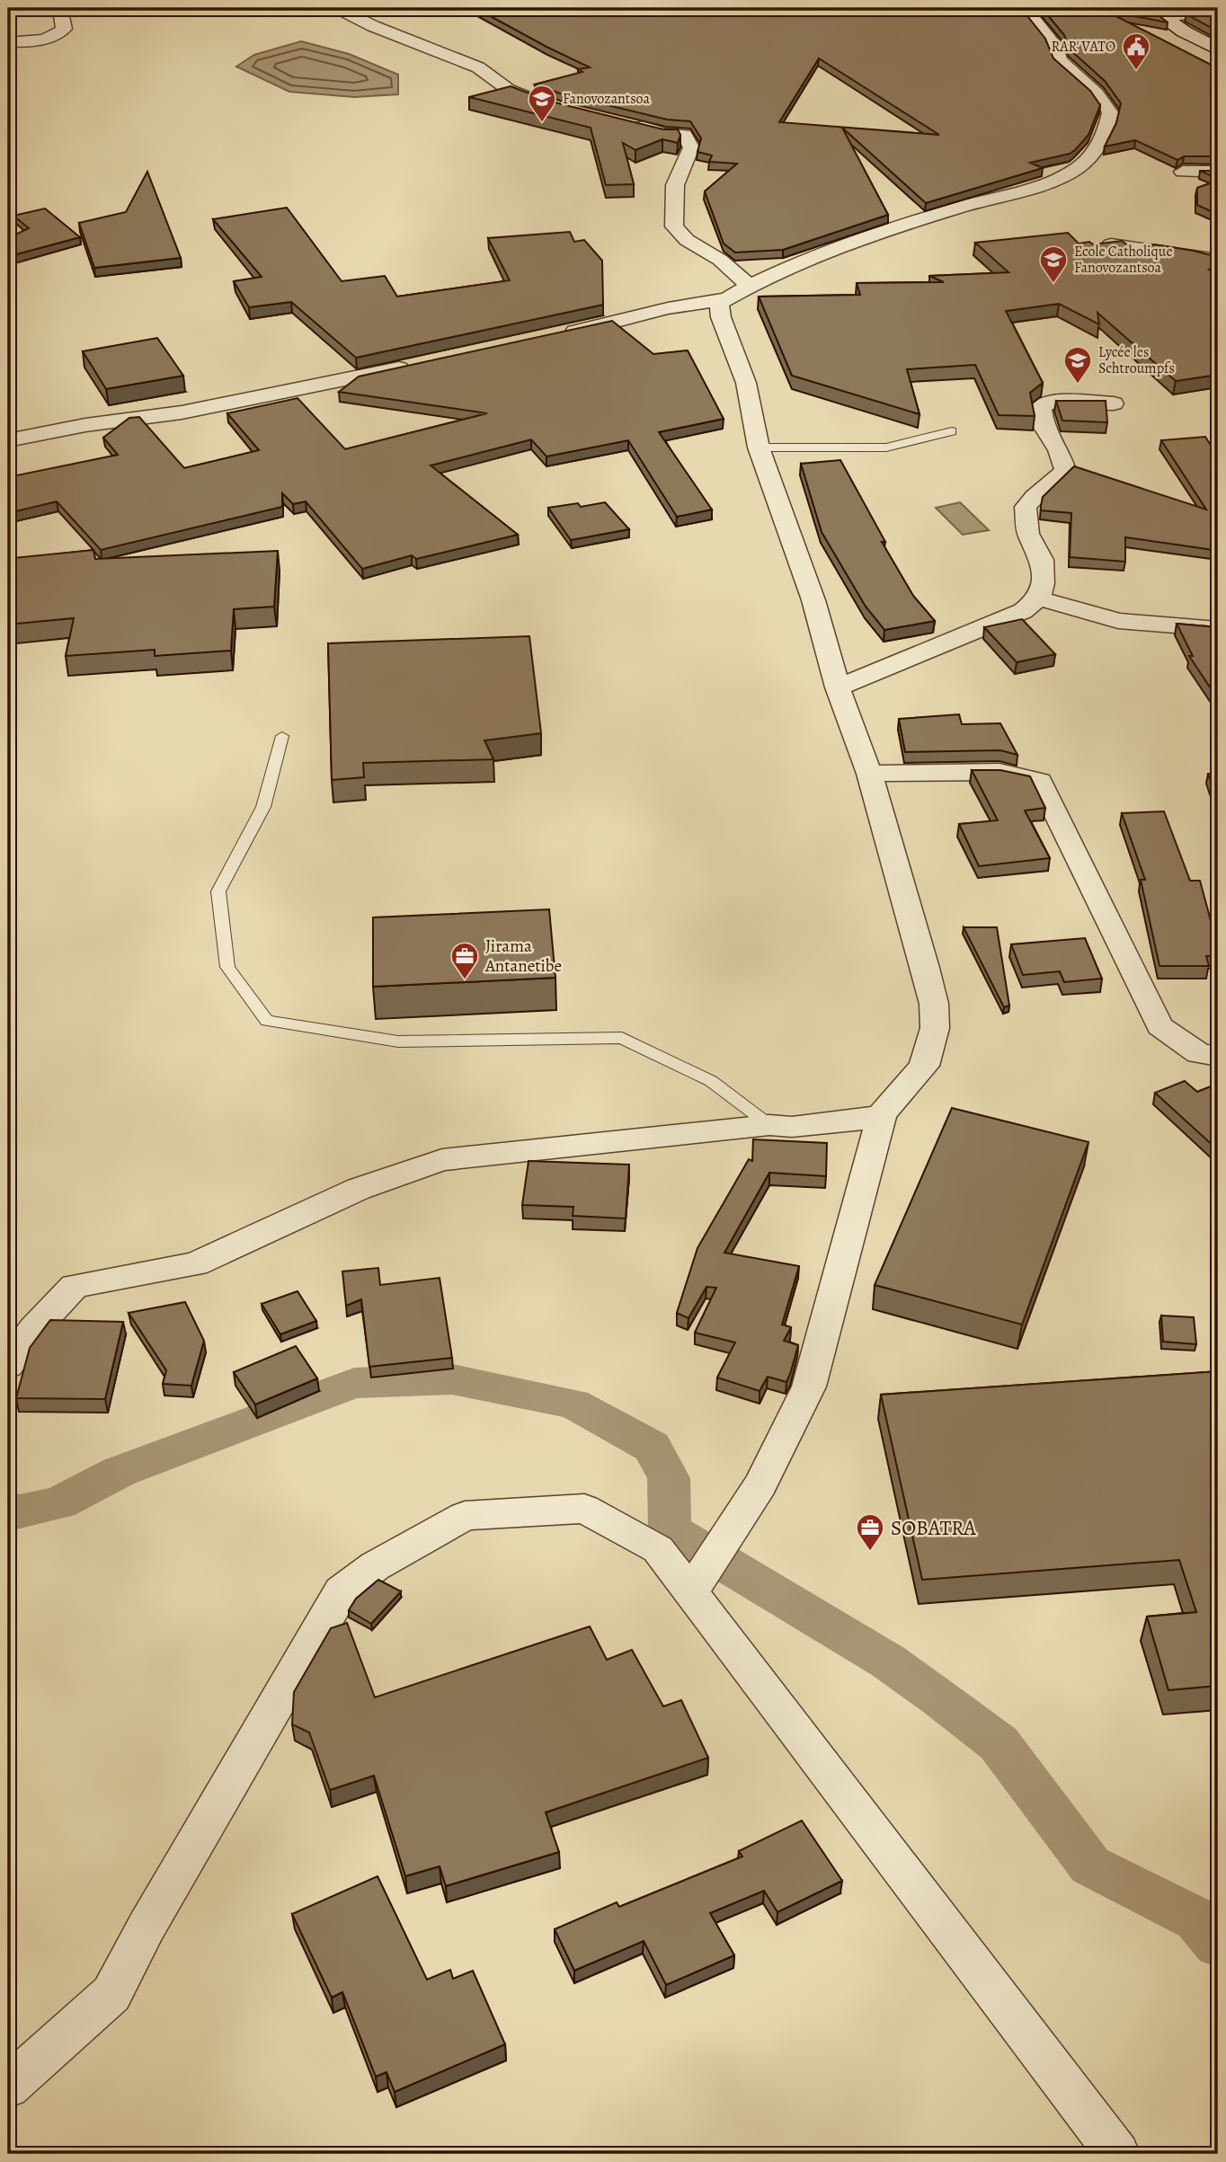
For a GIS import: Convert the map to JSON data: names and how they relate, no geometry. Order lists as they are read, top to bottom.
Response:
{
  "places": {
    "public building": ["RAR' VATO"],
    "school or university": ["Fanovozantsoa", "Ecole Catholique Fanovozantsoa", "Lycée les Schtroumpfs"],
    "office": ["Jirama Antanetibe", "SOBATRA"]
  }
}
